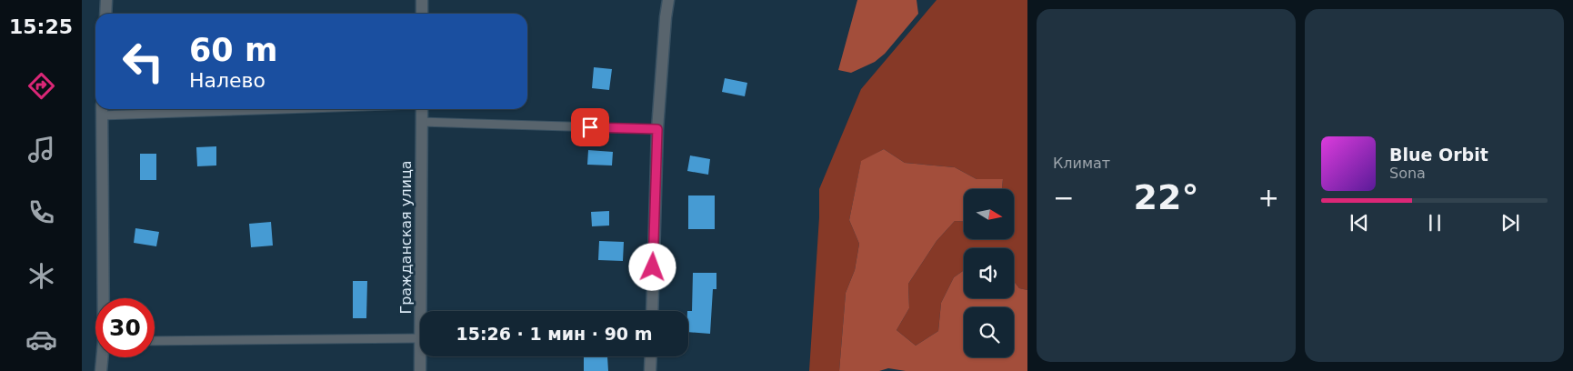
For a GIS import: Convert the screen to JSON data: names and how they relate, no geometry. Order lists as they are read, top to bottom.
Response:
{
  "streets": {
    "street": ["Гражданская улица"]
  },
  "north": "right",
  "page": {
    "tabs": "15:25",
    "tile": "Климат",
    "turn": ["60 m", "Налево"],
    "song": ["Blue Orbit", "Sona"],
    "heat": ["−", "22°", "+"],
    "limit": "30",
    "trip": "15:26 · 1 мин · 90 m"
  }
}
